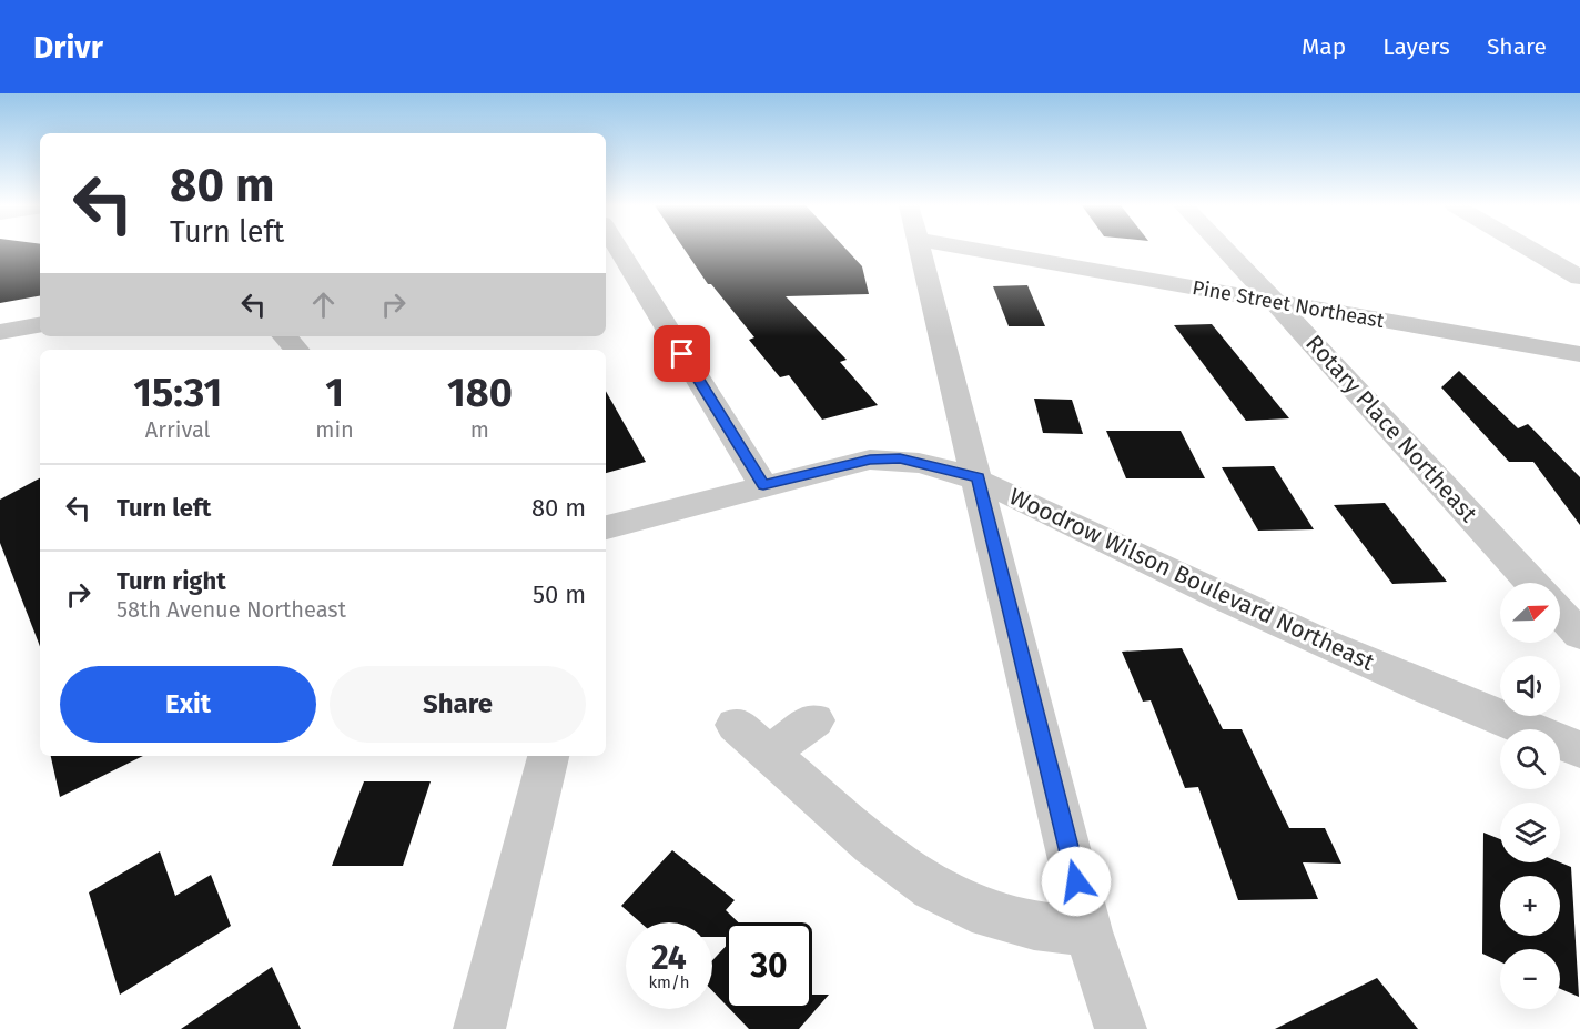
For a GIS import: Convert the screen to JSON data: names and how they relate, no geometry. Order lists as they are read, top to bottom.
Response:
{
  "streets": {
    "street": ["Pine Street Northeast", "Rotary Place Northeast", "Woodrow Wilson Boulevard Northeast"]
  },
  "crossings": [
    ["Pine Street Northeast", "Rotary Place Northeast"]
  ],
  "north": "top right",
  "page": {
    "header": "Drivr",
    "nav": ["Map", "Layers", "Share"],
    "turn": ["80 m", "Turn left"],
    "eta": [
      "15:31",
      "Arrival",
      "1",
      "min",
      "180",
      "m"
    ],
    "list": [
      {
        "name": "Turn left",
        "value": "80 m"
      },
      {
        "name": "Turn right",
        "note": "58th Avenue Northeast",
        "value": "50 m"
      }
    ],
    "map_buttons": ["+", "−"],
    "buttons": ["Exit", "Share"],
    "speed": "24 km/h",
    "limit": "30"
  }
}
